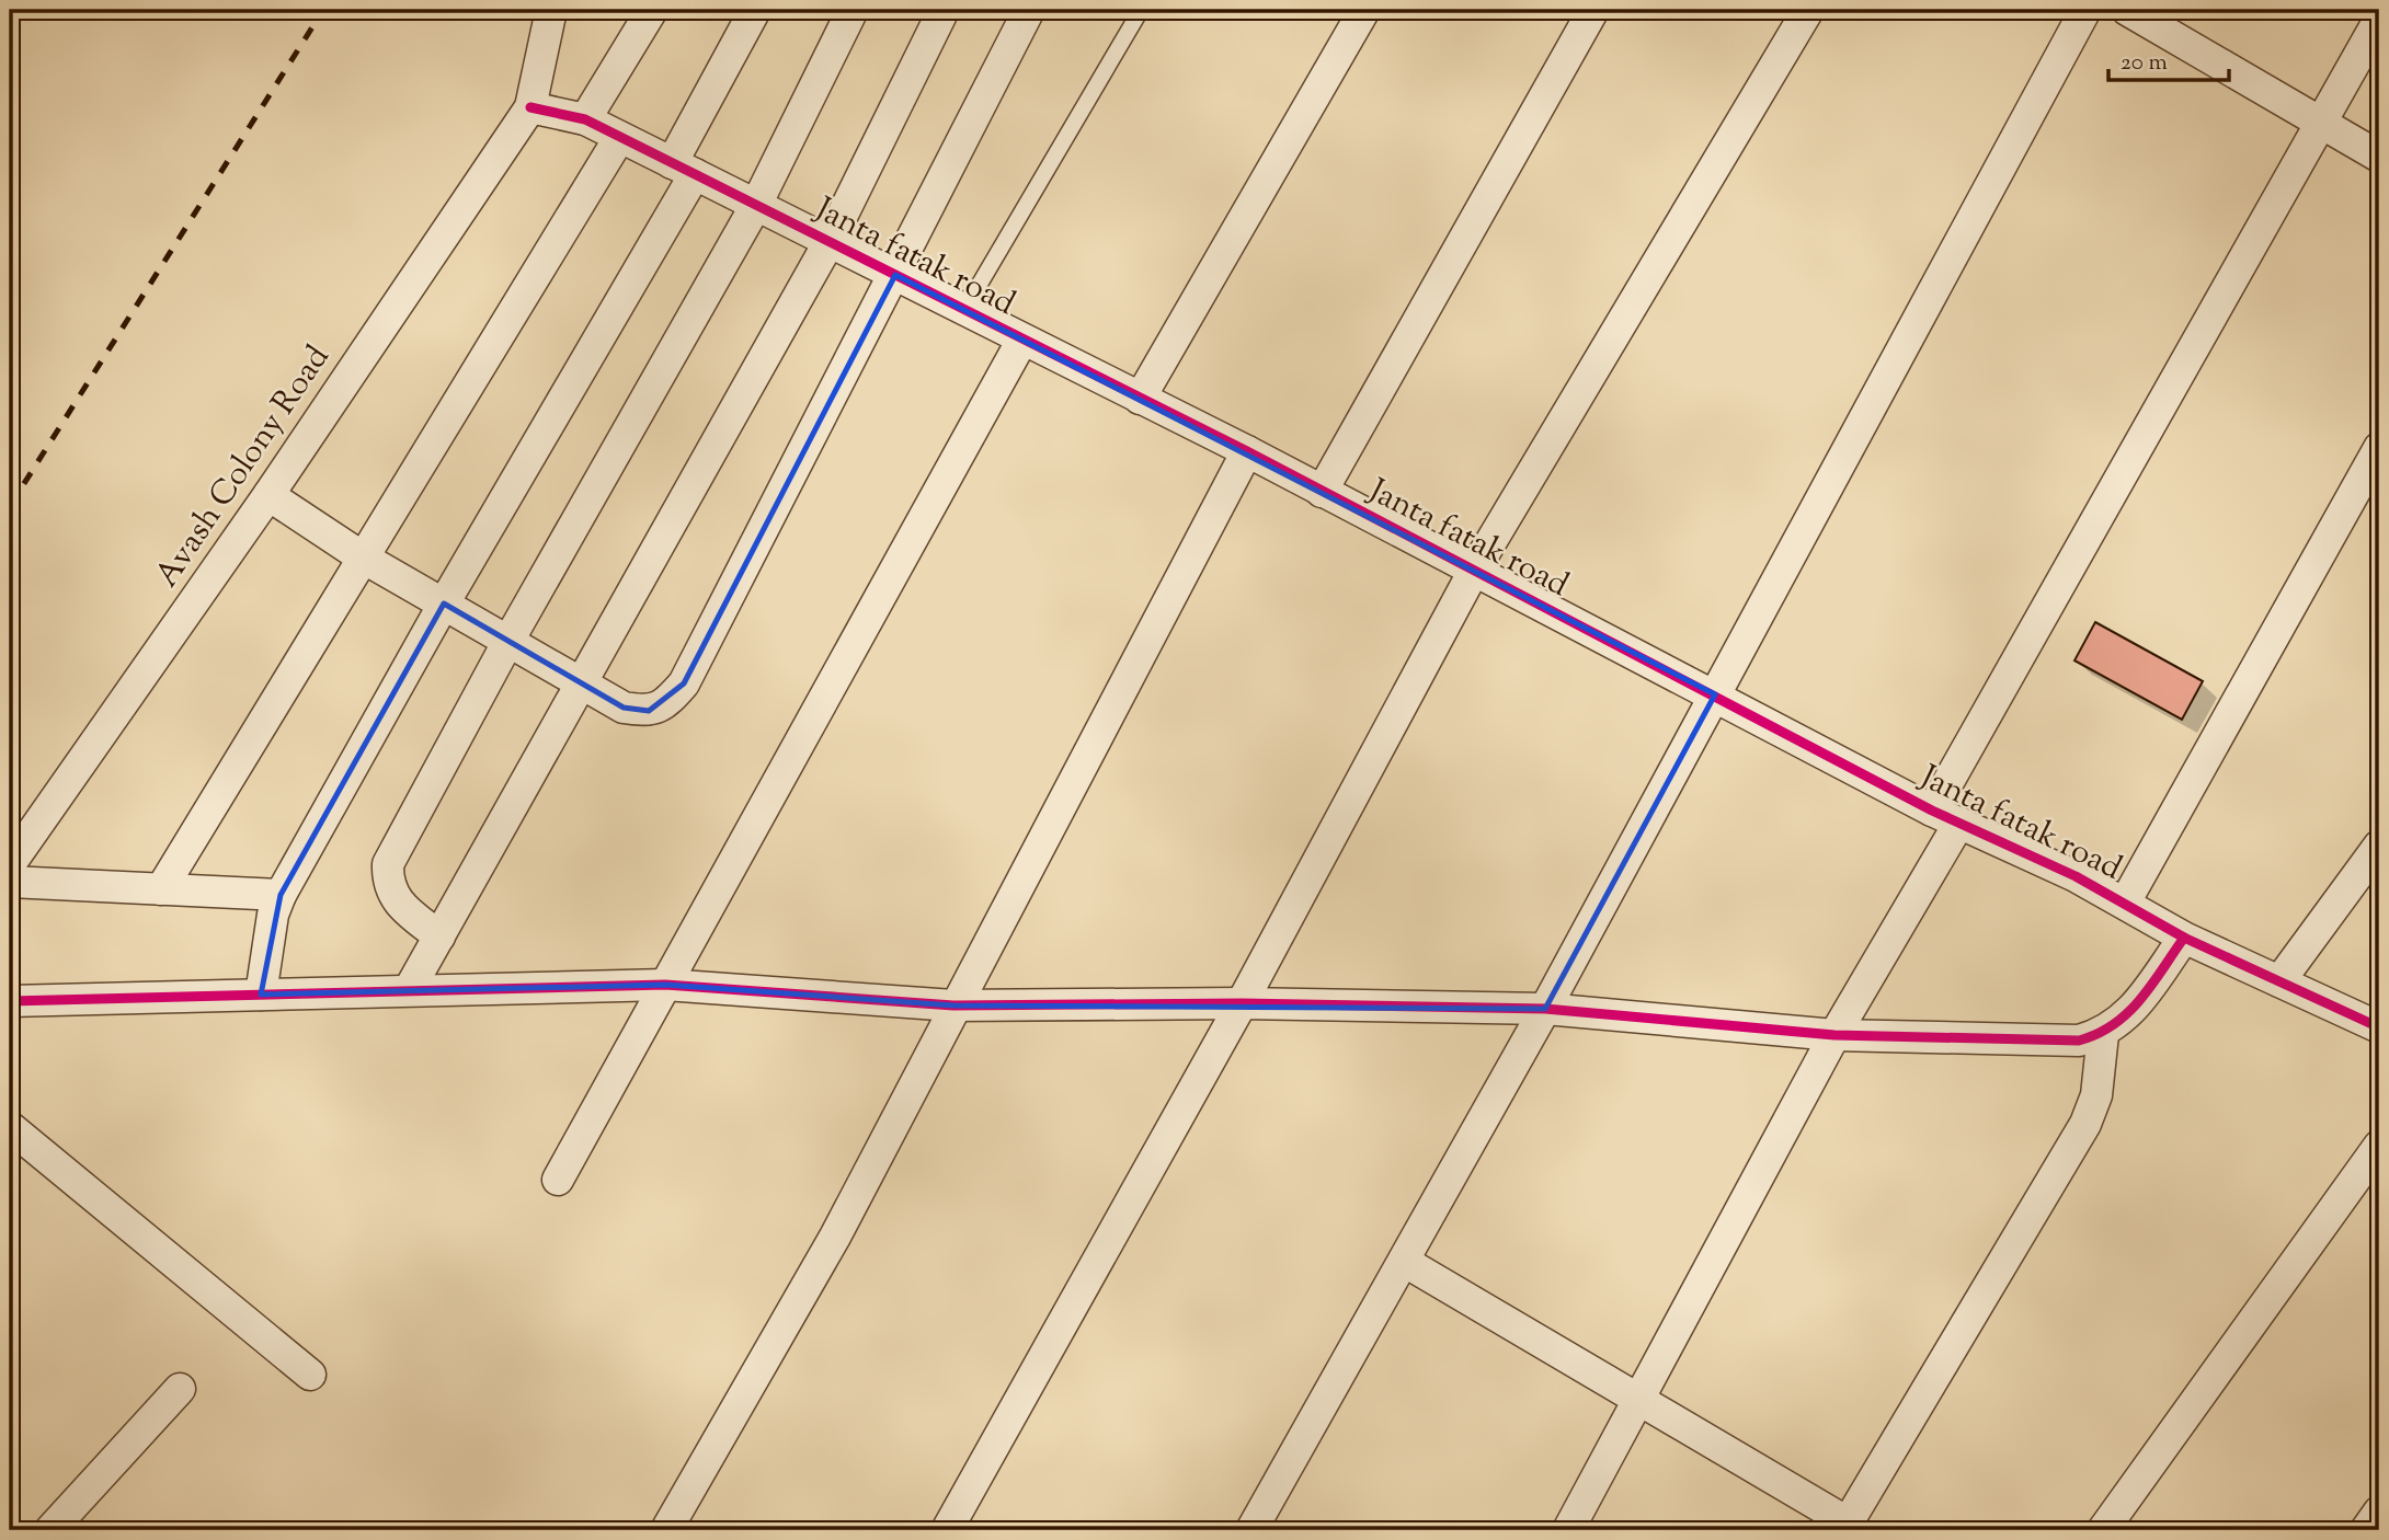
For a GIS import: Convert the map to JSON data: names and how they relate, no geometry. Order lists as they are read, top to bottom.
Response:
{
  "streets": {
    "street": ["Janta fatak road", "Avash Colony Road"]
  },
  "crossings": [
    ["Janta fatak road", "Avash Colony Road"]
  ],
  "scale_bar": "20 m"
}
